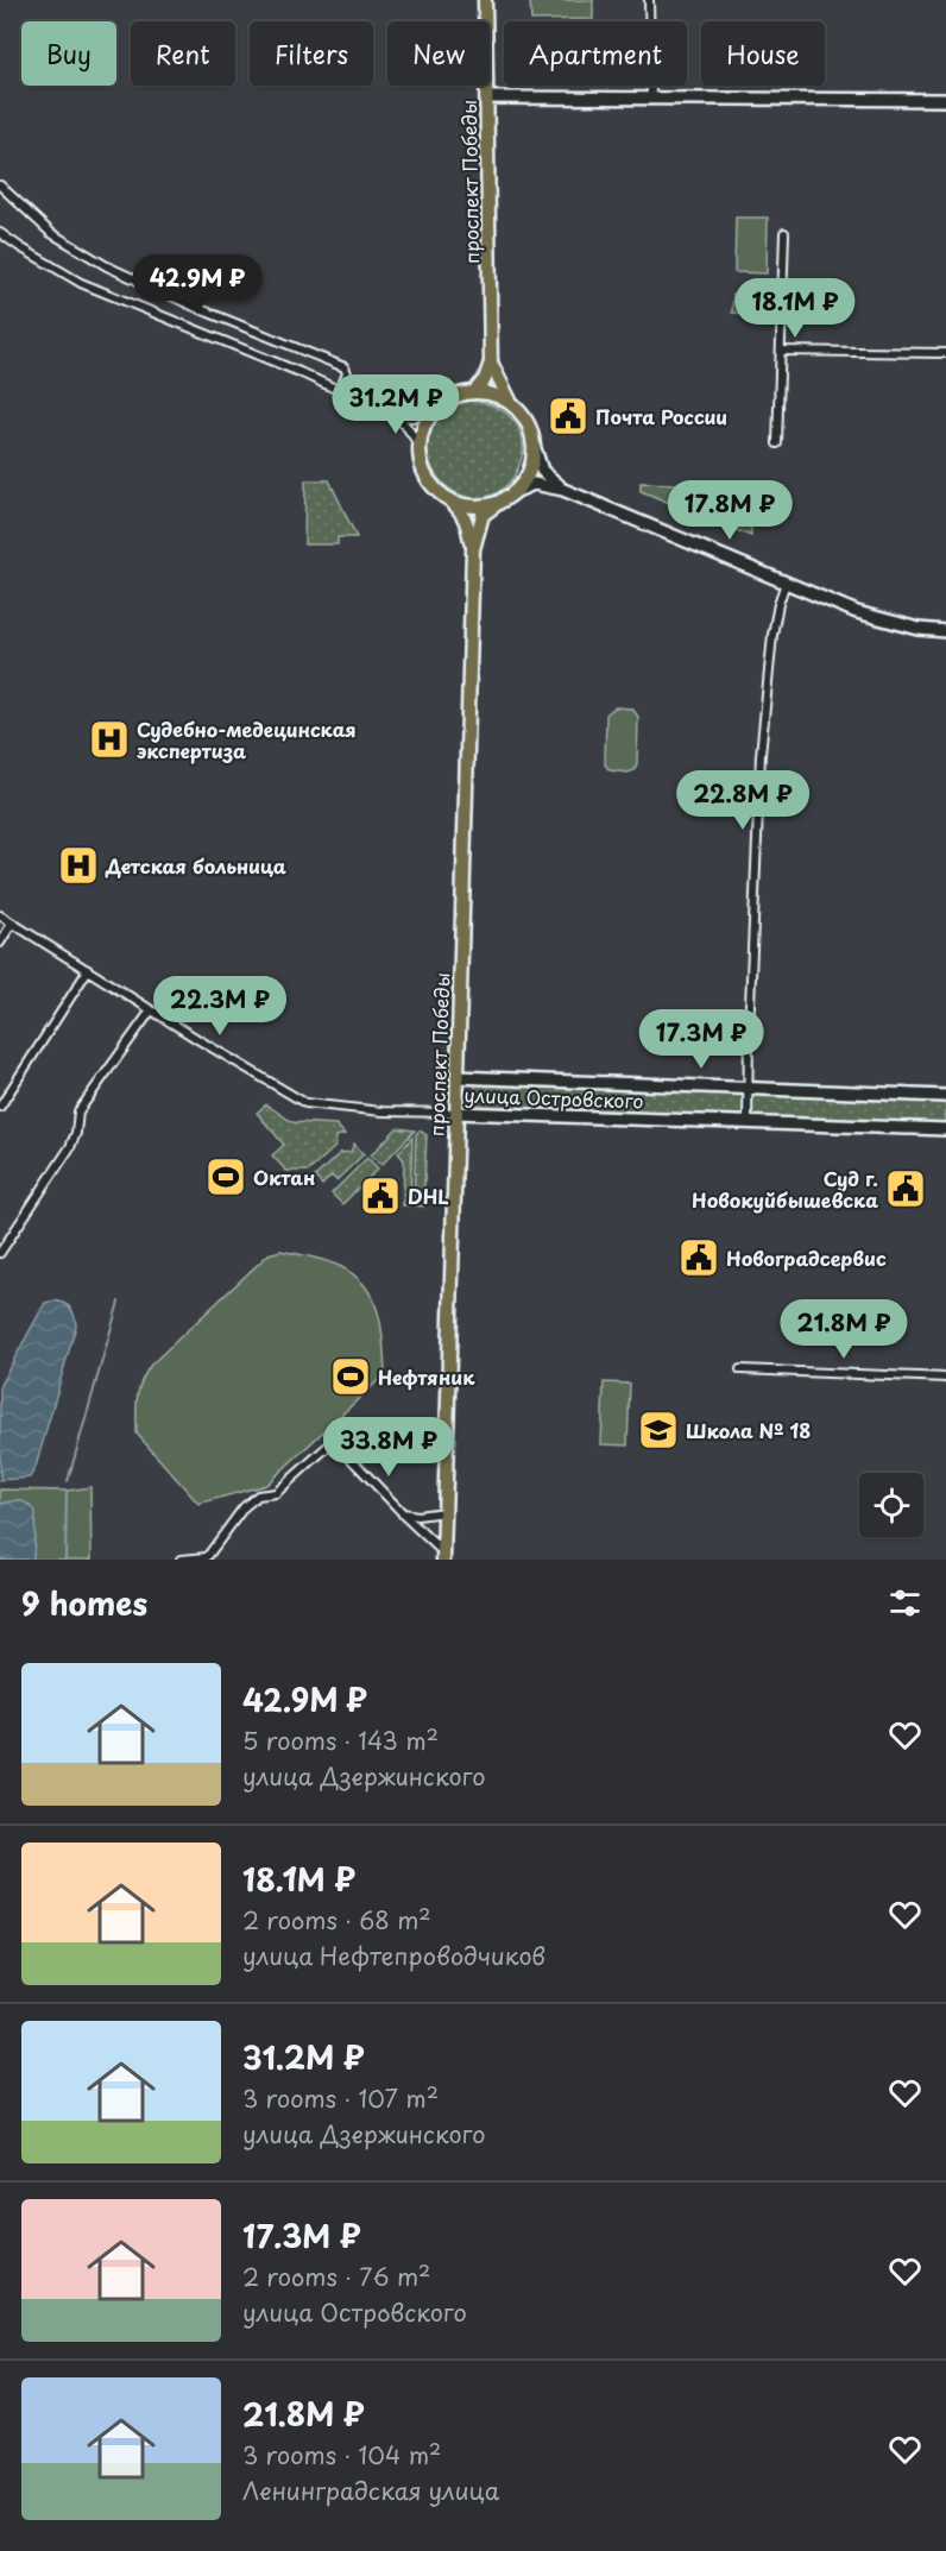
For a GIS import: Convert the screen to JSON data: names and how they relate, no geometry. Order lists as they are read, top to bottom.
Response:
{
  "streets": {
    "main road": ["проспект Победы", "улица Островского"]
  },
  "crossings": [
    ["проспект Победы", "улица Островского"]
  ],
  "places": {
    "public building": [
      "Почта России",
      "Суд г. Новокуйбышевска",
      "DHL",
      "Новоградсервис"
    ],
    "hospital": ["Судебно-медецинская экспертиза", "Детская больница"],
    "sports": ["Октан", "Нефтяник"],
    "school or university": ["Школа № 18"]
  },
  "page": {
    "chip": [
      "Buy",
      "Rent",
      "Filters",
      "New",
      "Apartment",
      "House"
    ],
    "price": [
      "42.9M ₽",
      "18.1M ₽",
      "31.2M ₽",
      "17.8M ₽",
      "22.8M ₽",
      "22.3M ₽",
      "17.3M ₽",
      "21.8M ₽",
      "33.8M ₽"
    ],
    "heading": "9 homes",
    "list": [
      {
        "name": "42.9M ₽",
        "note": "5 rooms · 143 m² · улица Дзержинского"
      },
      {
        "name": "18.1M ₽",
        "note": "2 rooms · 68 m² · улица Нефтепроводчиков"
      },
      {
        "name": "31.2M ₽",
        "note": "3 rooms · 107 m² · улица Дзержинского"
      },
      {
        "name": "17.3M ₽",
        "note": "2 rooms · 76 m² · улица Островского"
      },
      {
        "name": "21.8M ₽",
        "note": "3 rooms · 104 m² · Ленинградская улица"
      }
    ]
  }
}
